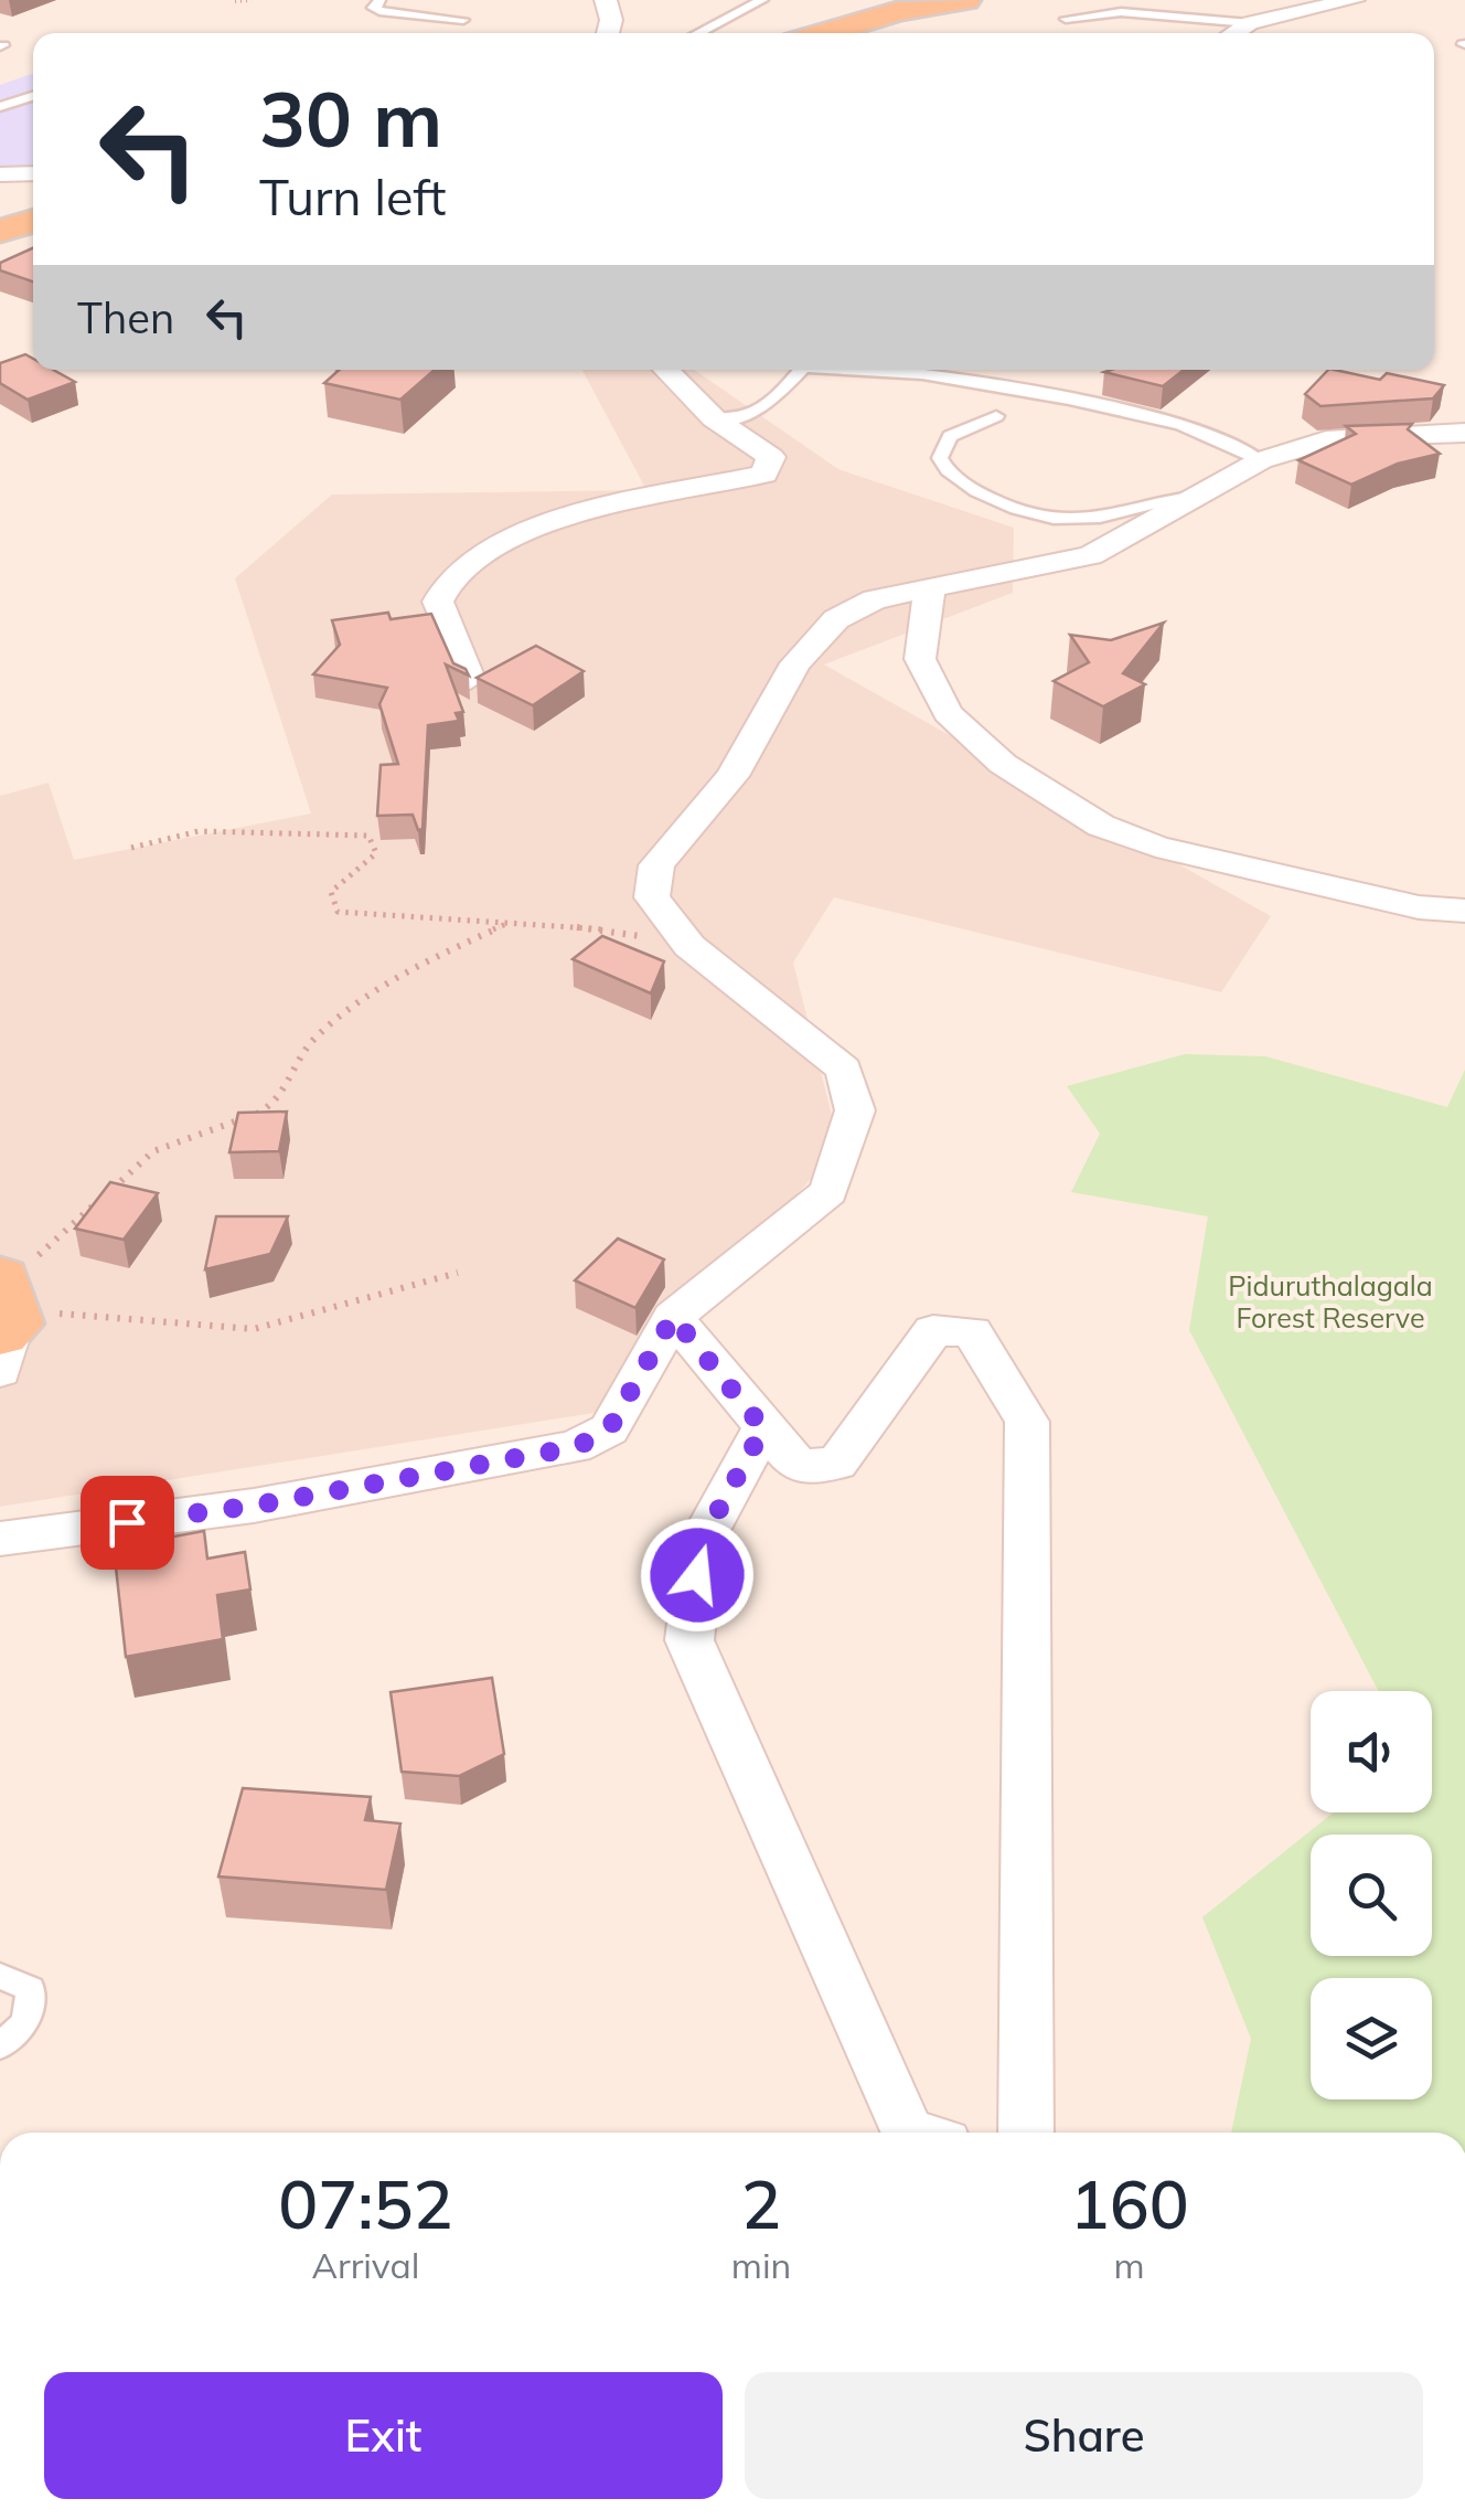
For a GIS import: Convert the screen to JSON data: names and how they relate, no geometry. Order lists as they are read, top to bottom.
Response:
{
  "parks": ["Piduruthalagala Forest Reserve"],
  "page": {
    "turn": ["30 m", "Turn left"],
    "then": "Then",
    "eta": [
      "07:52",
      "Arrival",
      "2",
      "min",
      "160",
      "m"
    ],
    "buttons": ["Exit", "Share"]
  }
}
